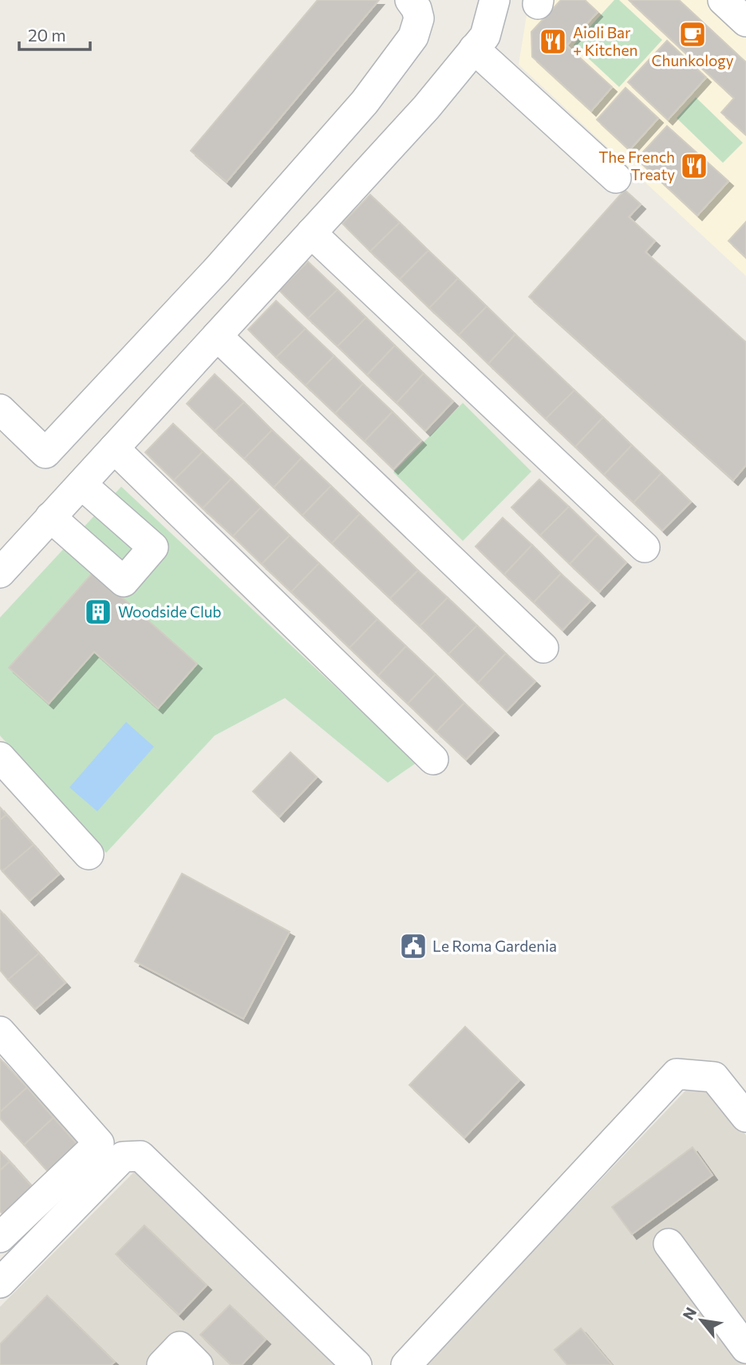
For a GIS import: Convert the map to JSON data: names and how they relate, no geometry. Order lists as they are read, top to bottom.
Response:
{
  "places": {
    "cafe": ["Chunkology"],
    "restaurant": ["Aioli Bar + Kitchen", "The French Treaty"],
    "building": ["Woodside Club"],
    "public building": ["Le Roma Gardenia"]
  },
  "scale_bar": "20 m",
  "north": "top left"
}
